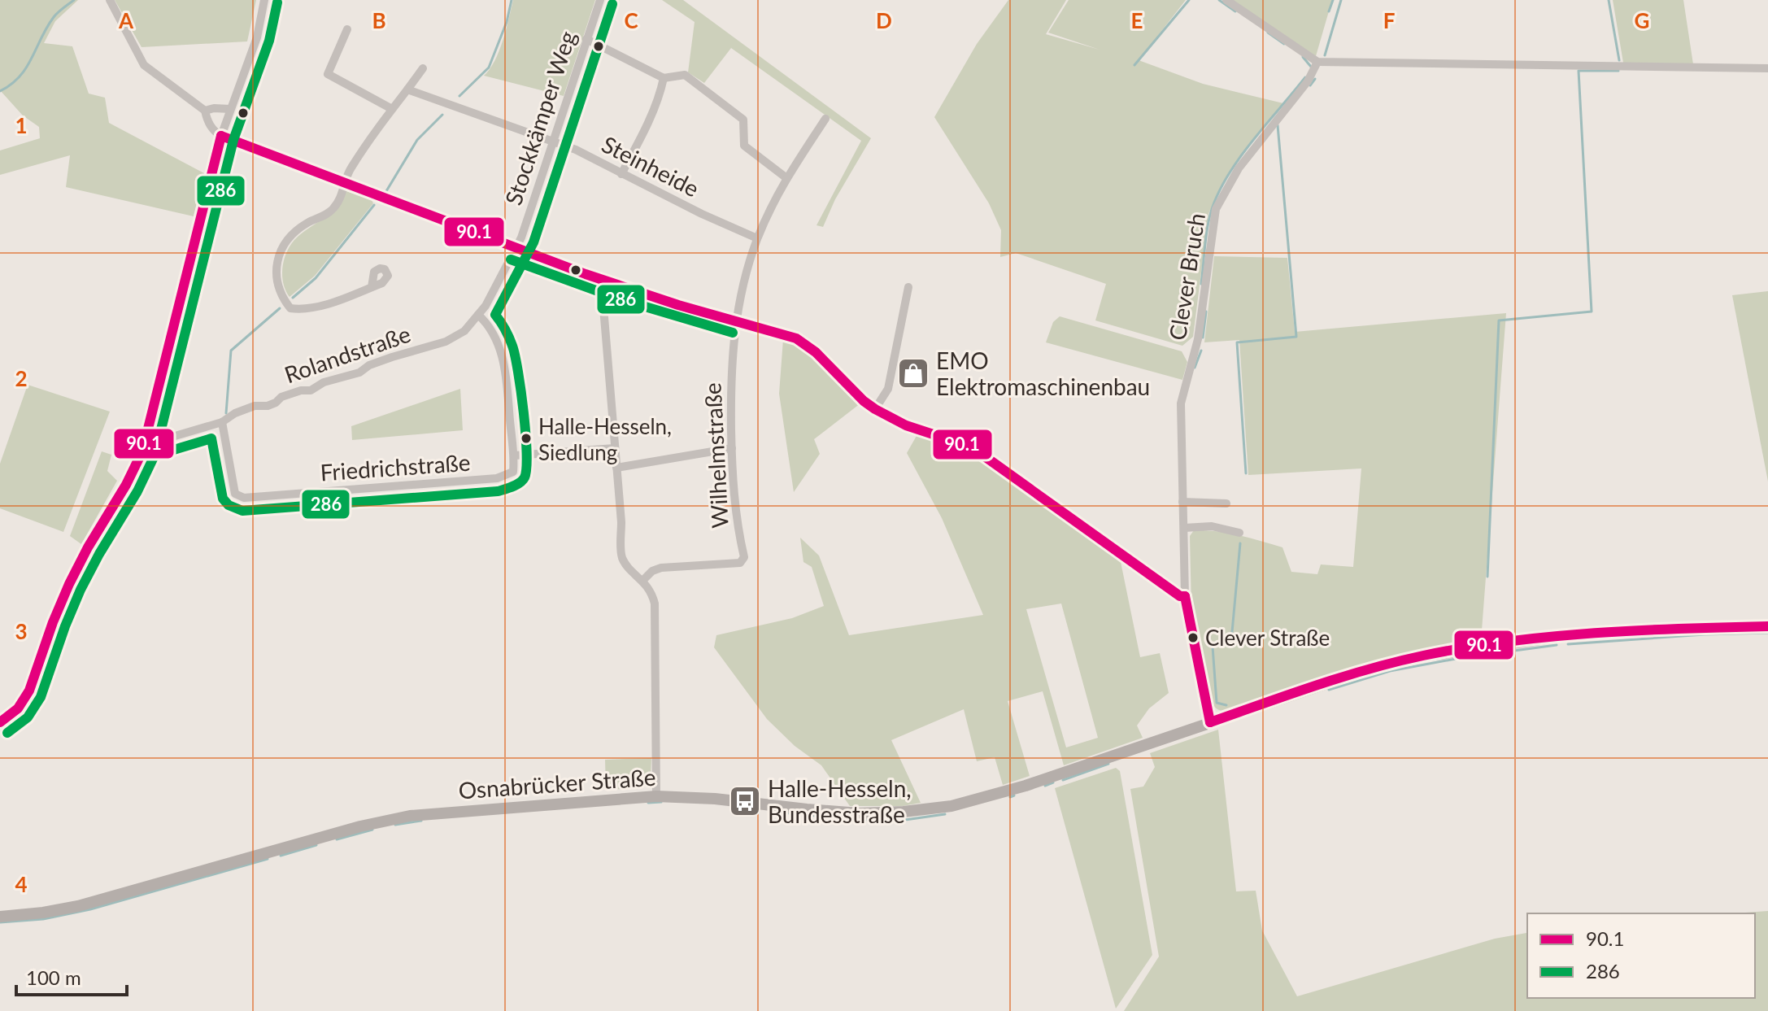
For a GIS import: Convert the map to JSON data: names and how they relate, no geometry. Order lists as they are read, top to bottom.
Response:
{
  "streets": {
    "main road": ["Osnabrücker Straße"],
    "street": [
      "Stockkämper Weg",
      "Steinheide",
      "Clever Bruch",
      "Rolandstraße",
      "Wilhelmstraße",
      "Friedrichstraße"
    ]
  },
  "crossings": [
    ["Stockkämper Weg", "Steinheide"],
    ["Stockkämper Weg", "Rolandstraße"],
    ["Rolandstraße", "Friedrichstraße"]
  ],
  "places": {
    "shop": ["EMO Elektromaschinenbau"],
    "other": ["Halle-Hesseln, Siedlung", "Clever Straße"],
    "bus stop": ["Halle-Hesseln, Bundesstraße"]
  },
  "lines": ["transit line 286", "transit line 90.1"],
  "legend": ["90.1", "286"],
  "scale_bar": "100 m",
  "grid": {
    "columns": [
      "A",
      "B",
      "C",
      "D",
      "E",
      "F",
      "G"
    ],
    "rows": [
      "1",
      "2",
      "3",
      "4"
    ]
  }
}
